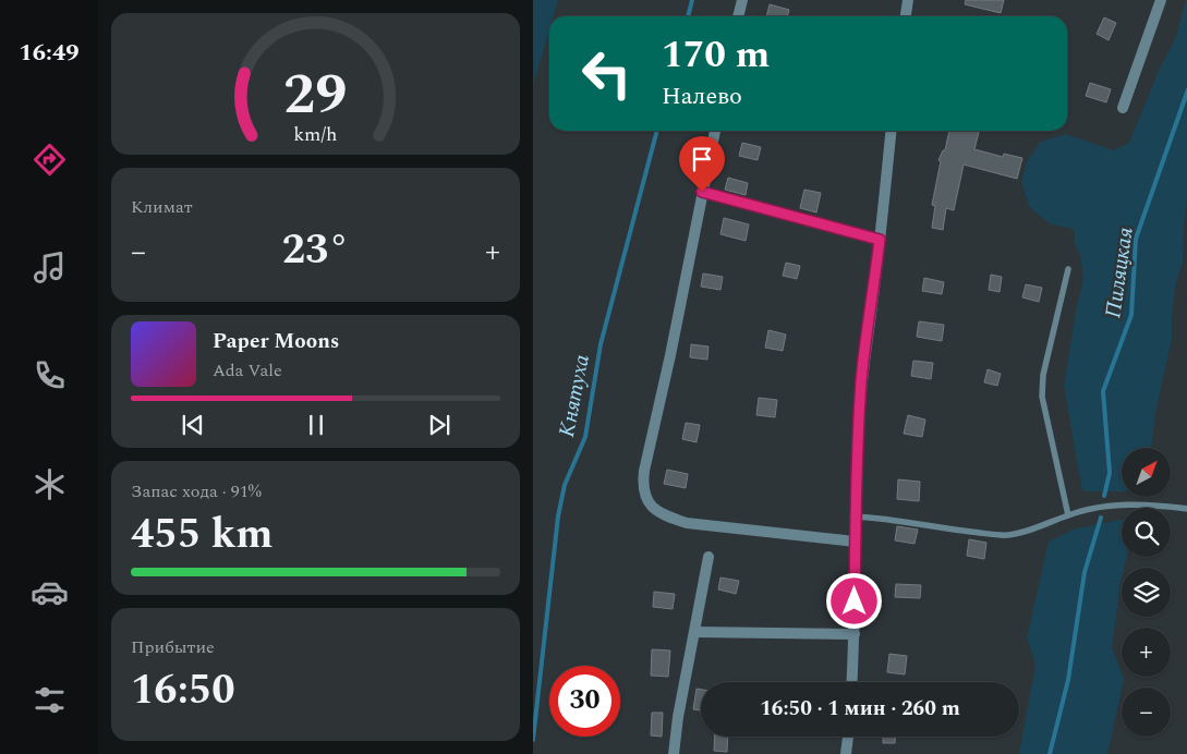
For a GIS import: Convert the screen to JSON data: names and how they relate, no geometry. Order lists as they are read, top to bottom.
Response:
{
  "water": ["Пиляцкая", "Княтуха"],
  "north": "top right",
  "page": {
    "tabs": "16:49",
    "turn": ["170 m", "Налево"],
    "tile": [
      "Климат",
      ["Запас хода · 91%", "455 km"],
      ["Прибытие", "16:50"]
    ],
    "heat": ["−", "23°", "+"],
    "song": ["Paper Moons", "Ada Vale"],
    "map_buttons": ["+", "−"],
    "limit": "30",
    "trip": "16:50 · 1 мин · 260 m",
    "gauge": ["29", "km/h"]
  }
}
